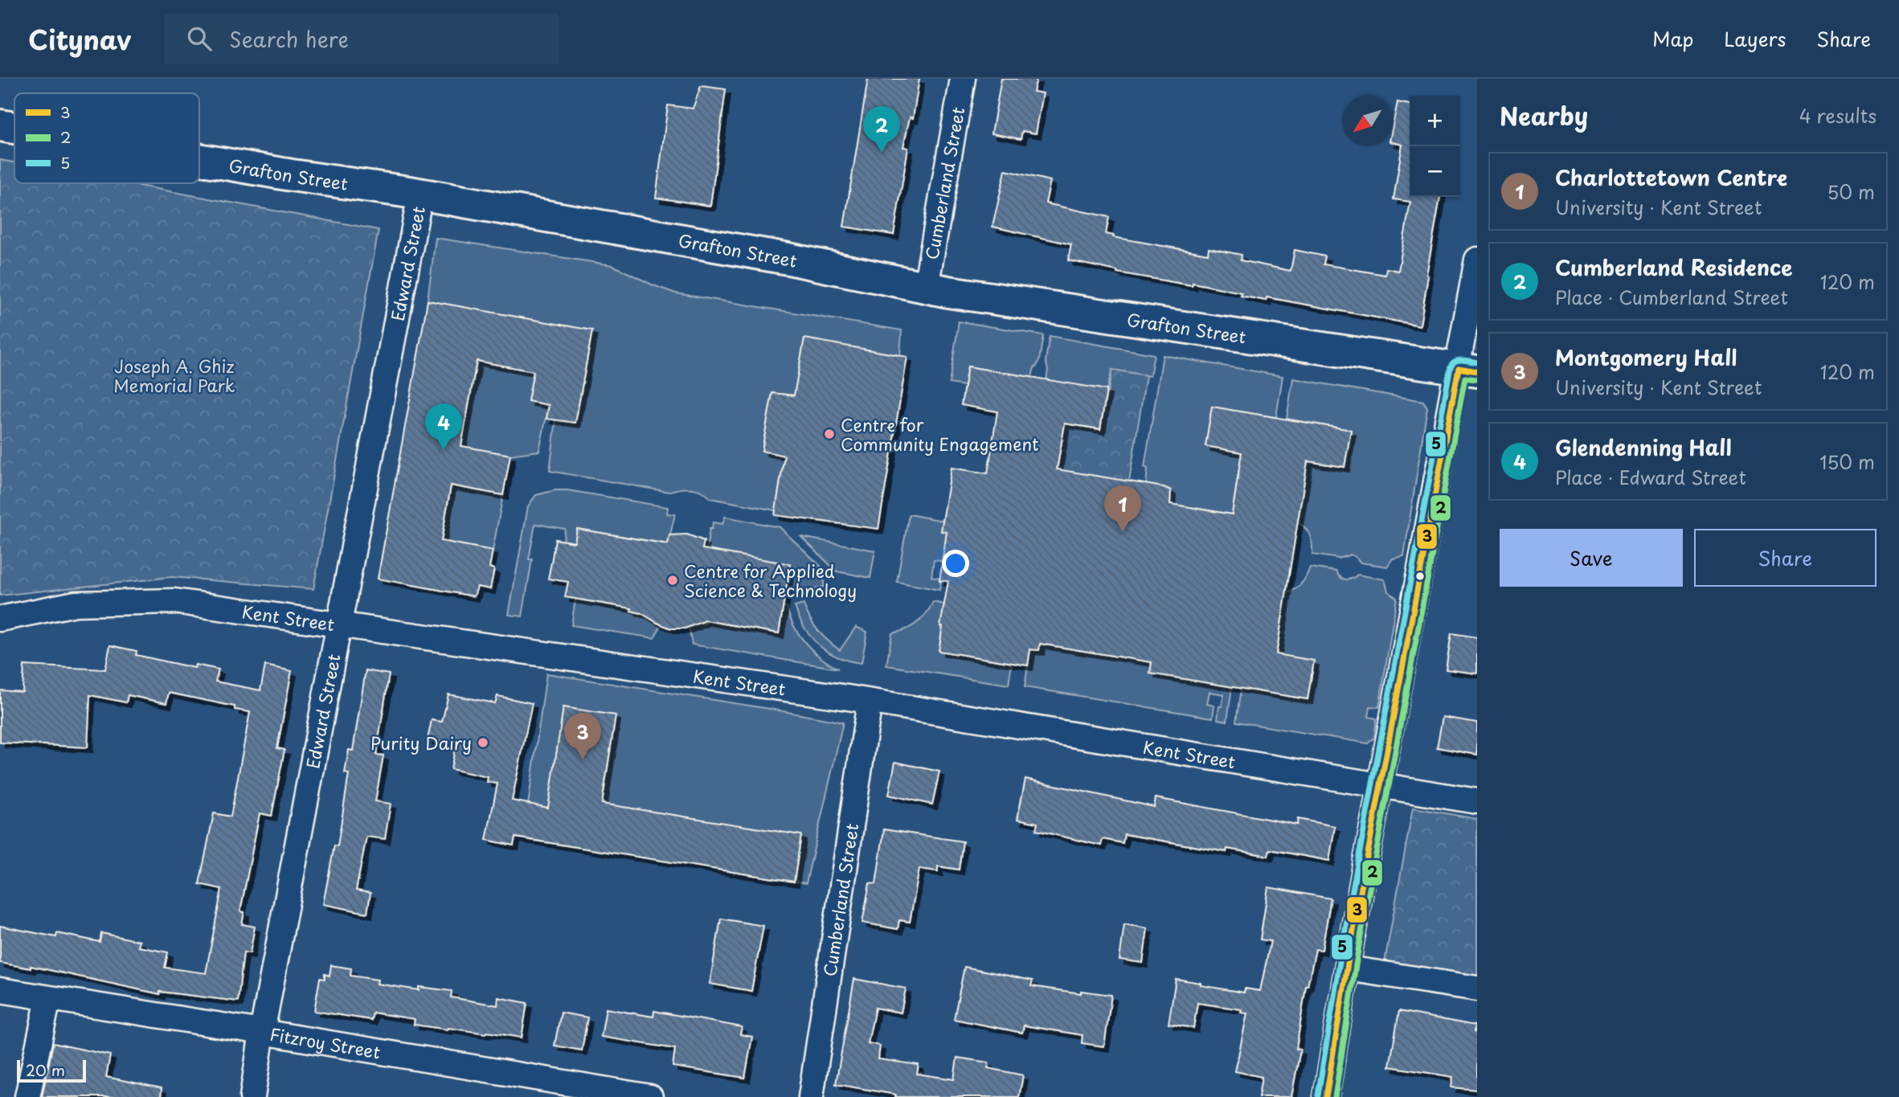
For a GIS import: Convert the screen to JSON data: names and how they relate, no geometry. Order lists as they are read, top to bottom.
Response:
{
  "streets": {
    "main road": ["Grafton Street"],
    "street": [
      "Cumberland Street",
      "Edward Street",
      "Kent Street",
      "Fitzroy Street"
    ]
  },
  "crossings": [
    ["Grafton Street", "Cumberland Street"],
    ["Grafton Street", "Edward Street"],
    ["Cumberland Street", "Kent Street"],
    ["Edward Street", "Kent Street"],
    ["Edward Street", "Fitzroy Street"]
  ],
  "parks": ["Joseph A. Ghiz Memorial Park"],
  "places": ["Centre for Community Engagement", "Centre for Applied Science & Technology", "Purity Dairy"],
  "lines": ["transit line 5", "transit line 3", "transit line 2"],
  "legend": ["3", "2", "5"],
  "scale_bar": "20 m",
  "north": "bottom left",
  "page": {
    "header": "Citynav",
    "search": "Search here",
    "nav": ["Map", "Layers", "Share"],
    "heading": ["Nearby", "4 results"],
    "map_buttons": ["+", "−"],
    "pins": [
      "2",
      "4",
      "1",
      "3"
    ],
    "list": [
      {
        "mark": "1",
        "name": "Charlottetown Centre",
        "note": "University · Kent Street",
        "value": "50 m"
      },
      {
        "mark": "2",
        "name": "Cumberland Residence",
        "note": "Place · Cumberland Street",
        "value": "120 m"
      },
      {
        "mark": "3",
        "name": "Montgomery Hall",
        "note": "University · Kent Street",
        "value": "120 m"
      },
      {
        "mark": "4",
        "name": "Glendenning Hall",
        "note": "Place · Edward Street",
        "value": "150 m"
      }
    ],
    "buttons": ["Save", "Share"],
    "scale": "20 m"
  }
}
